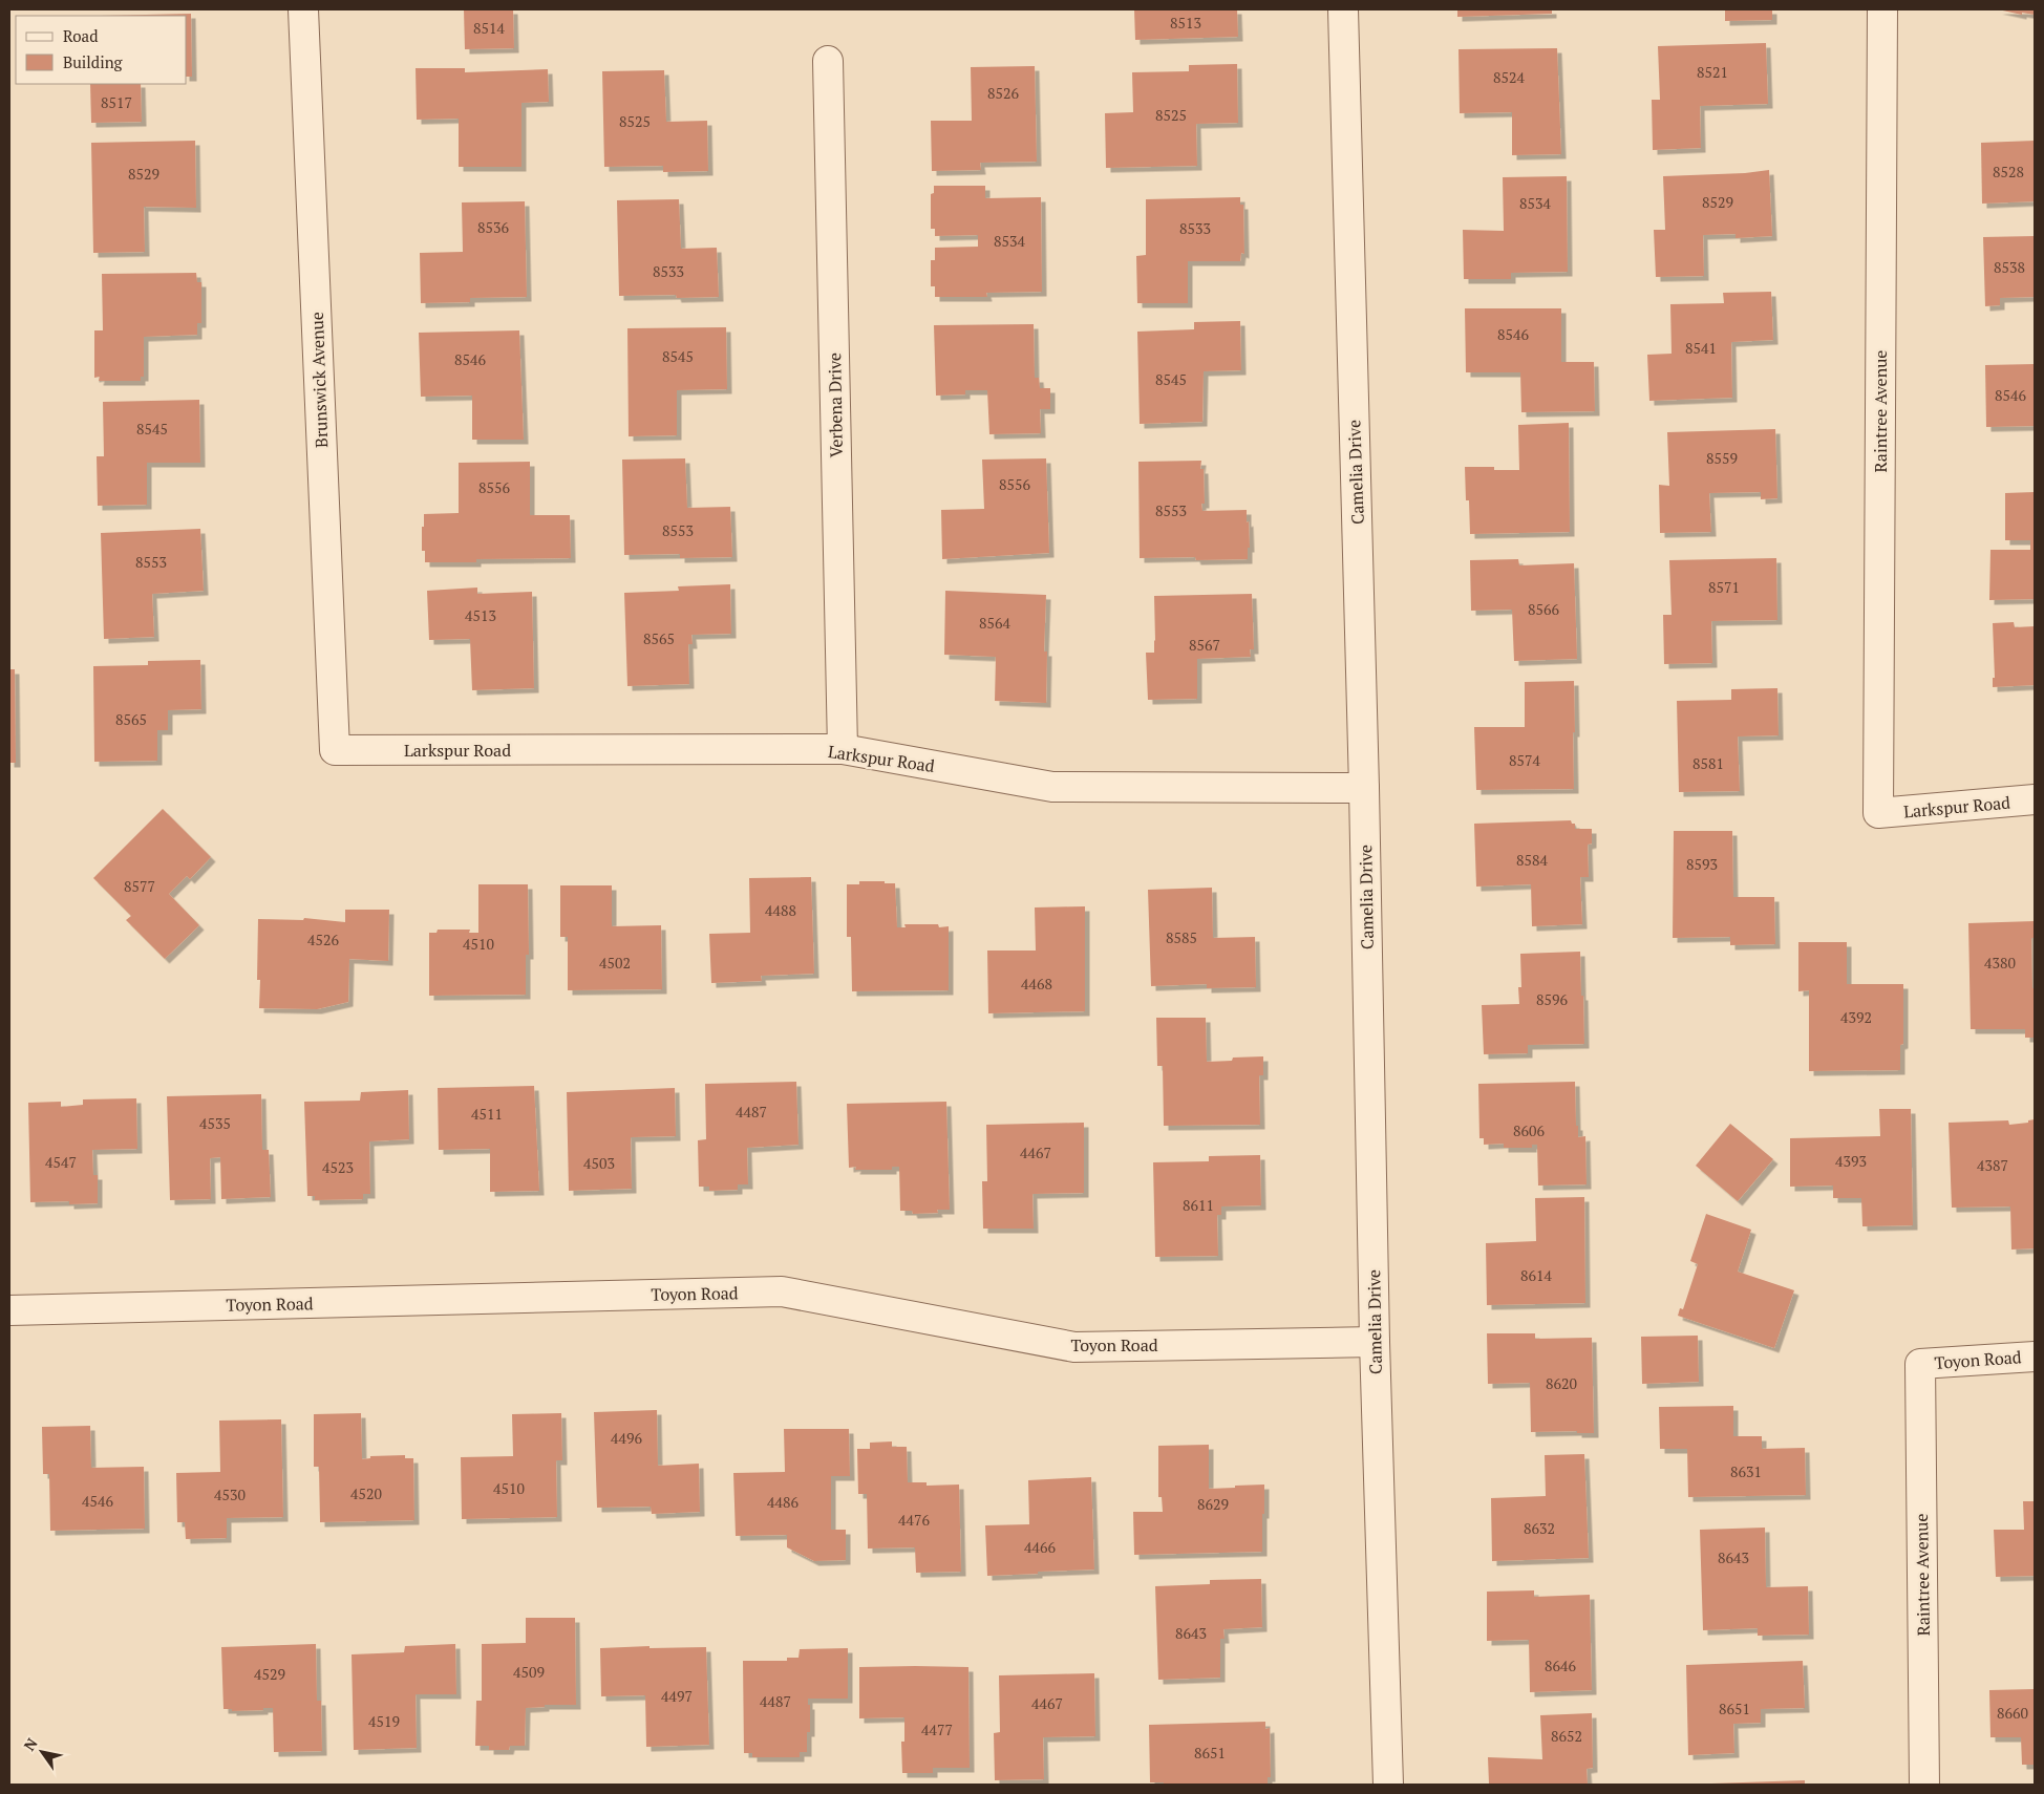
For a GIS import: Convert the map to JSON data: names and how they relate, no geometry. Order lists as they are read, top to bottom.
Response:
{
  "streets": {
    "street": [
      "Brunswick Avenue",
      "Verbena Drive",
      "Raintree Avenue",
      "Camelia Drive",
      "Larkspur Road",
      "Toyon Road"
    ]
  },
  "crossings": [
    ["Brunswick Avenue", "Larkspur Road"],
    ["Verbena Drive", "Larkspur Road"],
    ["Raintree Avenue", "Larkspur Road"],
    ["Raintree Avenue", "Toyon Road"],
    ["Camelia Drive", "Larkspur Road"],
    ["Camelia Drive", "Toyon Road"]
  ],
  "house_numbers": [
    "8513",
    "8514",
    "8521",
    "8524",
    "8526",
    "8517",
    "8525",
    "8525",
    "8528",
    "8529",
    "8529",
    "8534",
    "8536",
    "8533",
    "8534",
    "8538",
    "8533",
    "8546",
    "8541",
    "8545",
    "8546",
    "8545",
    "8546",
    "8545",
    "8559",
    "8556",
    "8556",
    "8553",
    "8553",
    "8553",
    "8571",
    "8566",
    "4513",
    "8564",
    "8565",
    "8567",
    "8565",
    "8574",
    "8581",
    "8584",
    "8593",
    "8577",
    "4488",
    "8585",
    "4526",
    "4510",
    "4502",
    "4380",
    "4468",
    "8596",
    "4392",
    "4487",
    "4511",
    "4535",
    "8606",
    "4467",
    "4393",
    "4547",
    "4503",
    "4387",
    "4523",
    "8611",
    "8614",
    "8620",
    "4496",
    "8631",
    "4510",
    "4520",
    "4530",
    "4546",
    "4486",
    "8629",
    "4476",
    "8632",
    "4466",
    "8643",
    "8643",
    "8646",
    "4509",
    "4529",
    "4497",
    "4487",
    "4467",
    "8651",
    "8660",
    "4519",
    "4477",
    "8652",
    "8651"
  ],
  "legend": ["Road", "Building"],
  "north": "top left"
}
